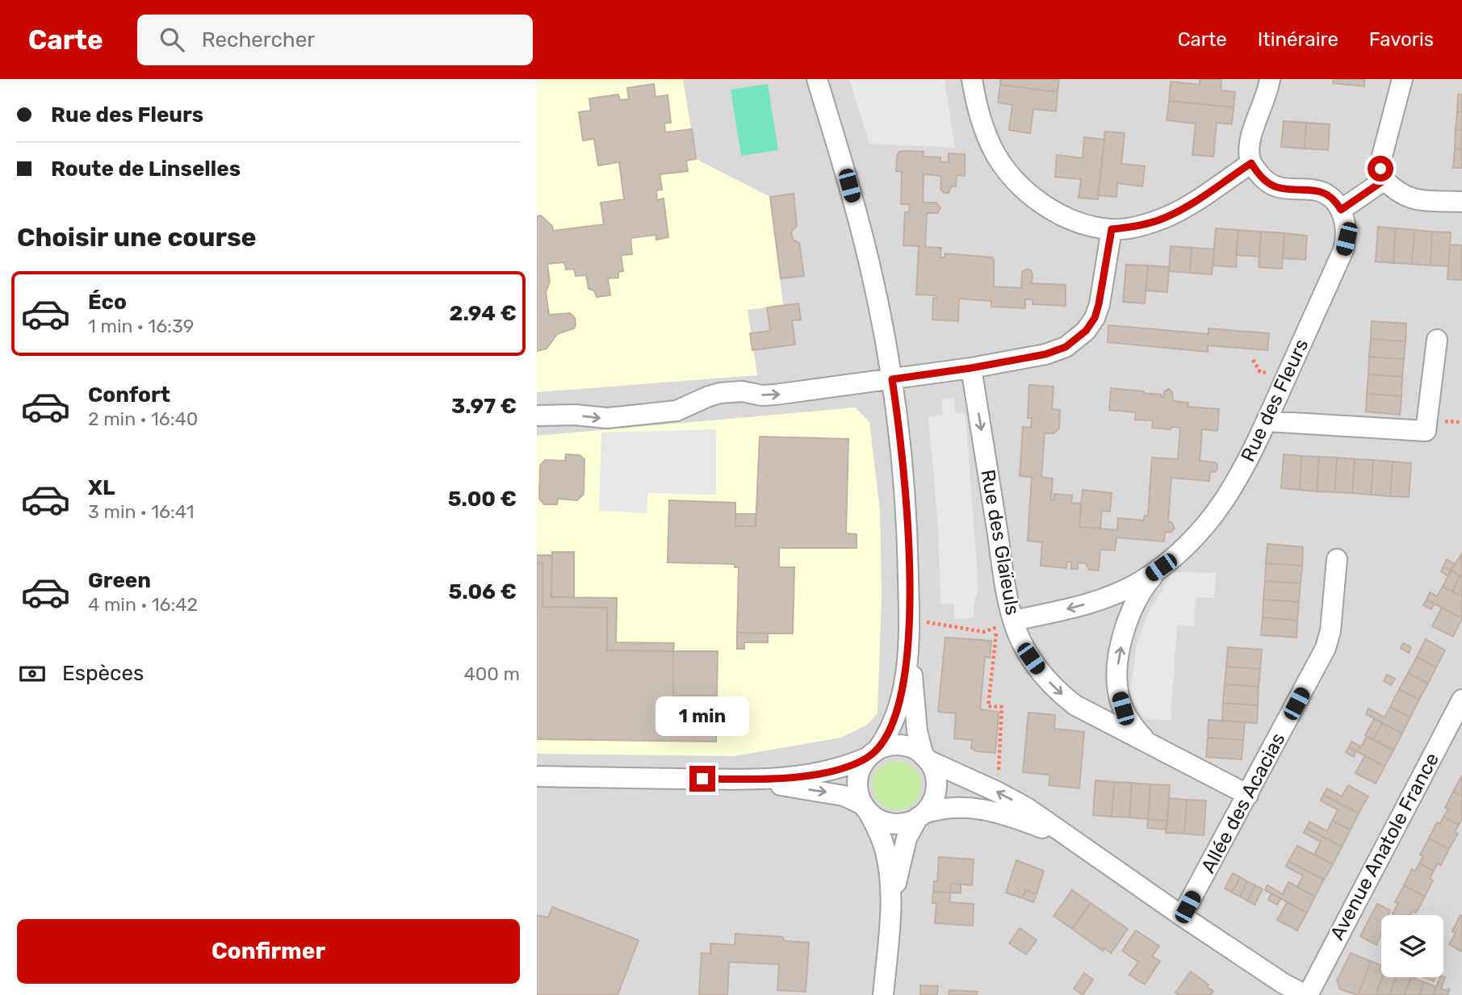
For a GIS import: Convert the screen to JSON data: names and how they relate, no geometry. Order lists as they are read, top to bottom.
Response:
{
  "streets": {
    "street": [
      "Rue des Fleurs",
      "Rue des Glaïeuls",
      "Allée des Acacias",
      "Avenue Anatole France"
    ]
  },
  "crossings": [
    ["Rue des Fleurs", "Rue des Glaïeuls"],
    ["Rue des Glaïeuls", "Allée des Acacias"]
  ],
  "page": {
    "header": "Carte",
    "search": "Rechercher",
    "nav": ["Carte", "Itinéraire", "Favoris"],
    "banner": ["Rue des Fleurs", "Route de Linselles"],
    "heading": "Choisir une course",
    "list": [
      {
        "name": "Éco",
        "note": "1 min · 16:39",
        "value": "2.94 €"
      },
      {
        "name": "Confort",
        "note": "2 min · 16:40",
        "value": "3.97 €"
      },
      {
        "name": "XL",
        "note": "3 min · 16:41",
        "value": "5.00 €"
      },
      {
        "name": "Green",
        "note": "4 min · 16:42",
        "value": "5.06 €"
      }
    ],
    "pay": ["Espèces", "400 m"],
    "bubble": "1 min",
    "buttons": "Confirmer"
  }
}
